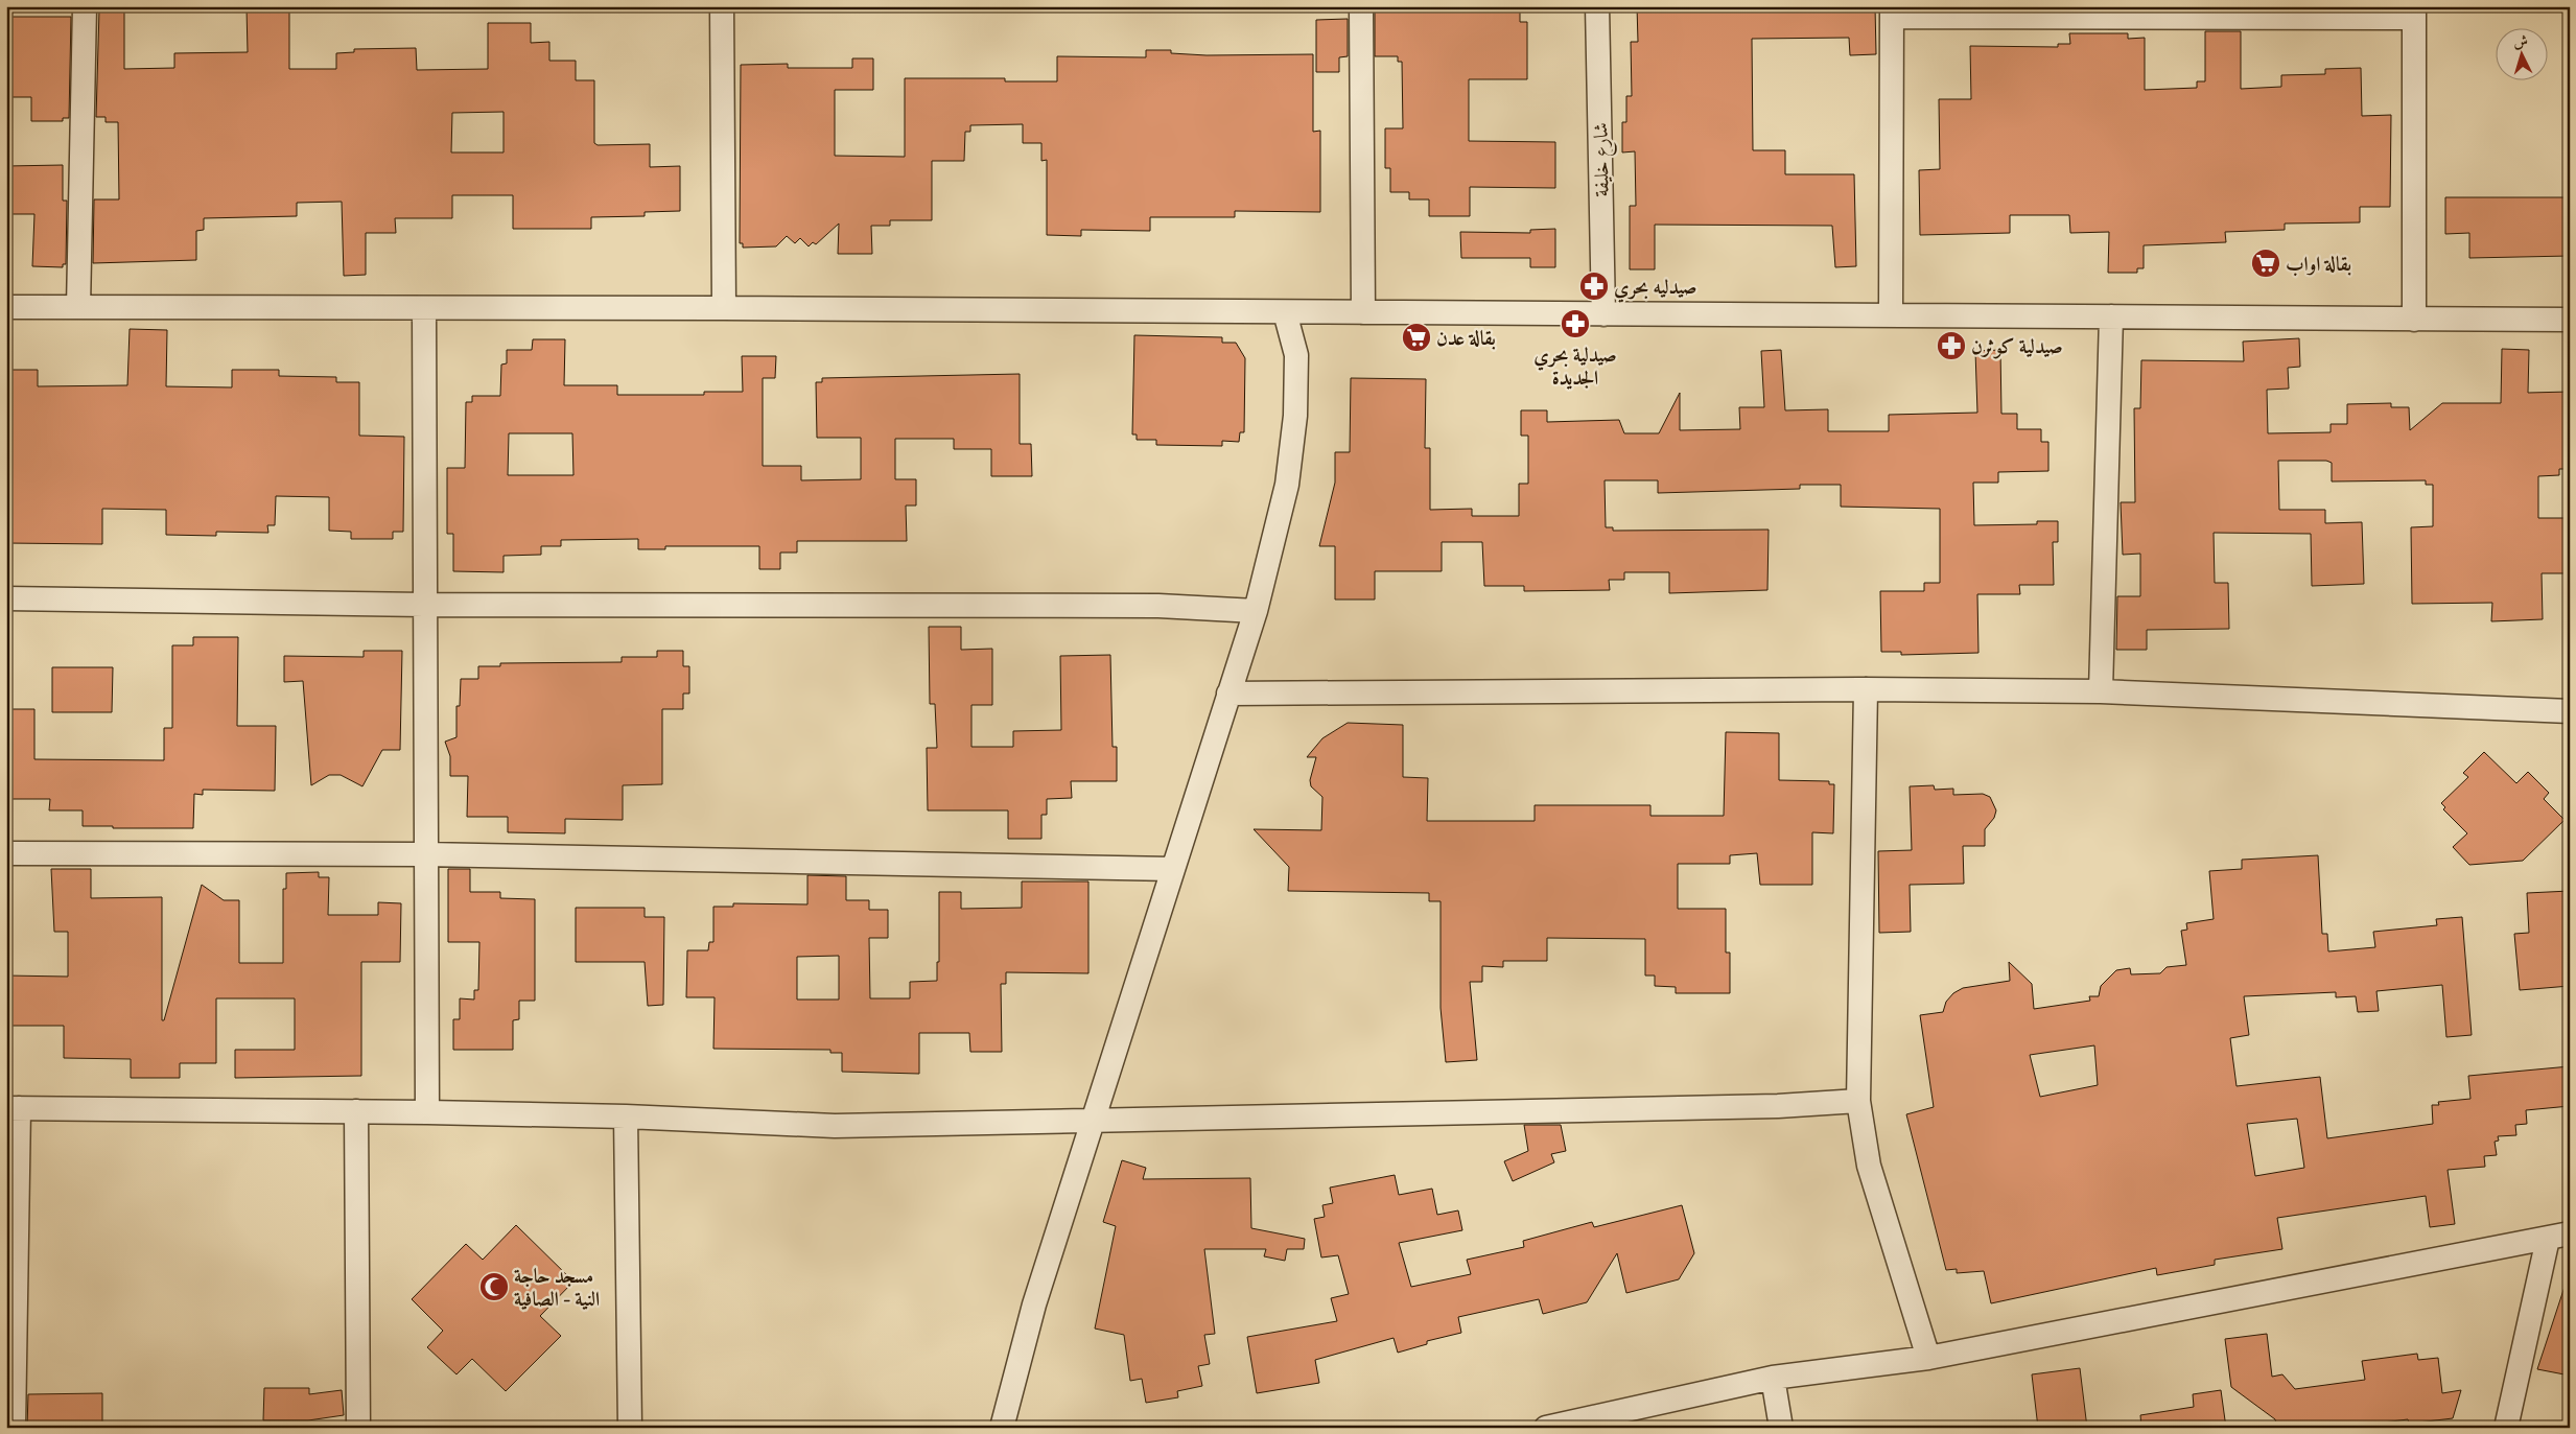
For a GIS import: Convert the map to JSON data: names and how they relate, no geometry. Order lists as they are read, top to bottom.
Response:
{
  "streets": {
    "street": ["شارع خليفة"]
  },
  "places": {
    "supermarket": ["بقالة اواب", "بقالة عدن"],
    "pharmacy": ["صيدليه بحري", "صيدلية بحري الجديدة", "صيدلية كوثرن"],
    "mosque": ["مسجد حاجة النية - الصافية"]
  },
  "north": "top"
}
